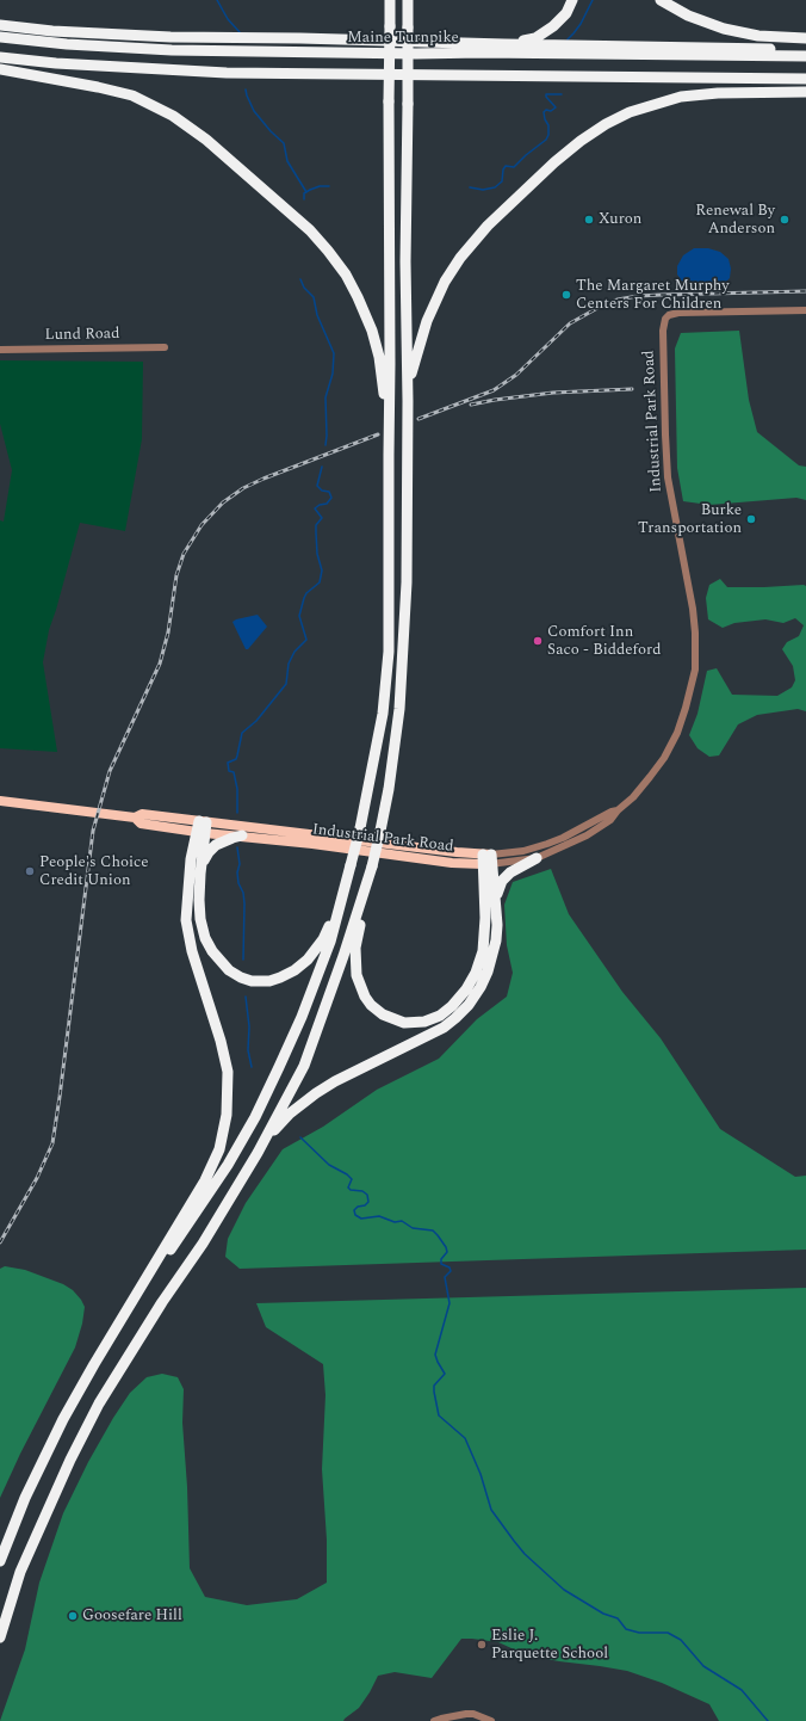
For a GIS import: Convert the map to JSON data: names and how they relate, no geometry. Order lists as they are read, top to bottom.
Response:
{
  "streets": {
    "highway": ["Maine Turnpike"],
    "main road": ["Industrial Park Road"],
    "street": ["Lund Road"]
  },
  "places": [
    "Xuron",
    "Renewal By Anderson",
    "The Margaret Murphy Centers For Children",
    "Burke Transportation",
    "Comfort Inn Saco - Biddeford",
    "People's Choice Credit Union",
    "Goosefare Hill",
    "Eslie J. Parquette School"
  ]
}
